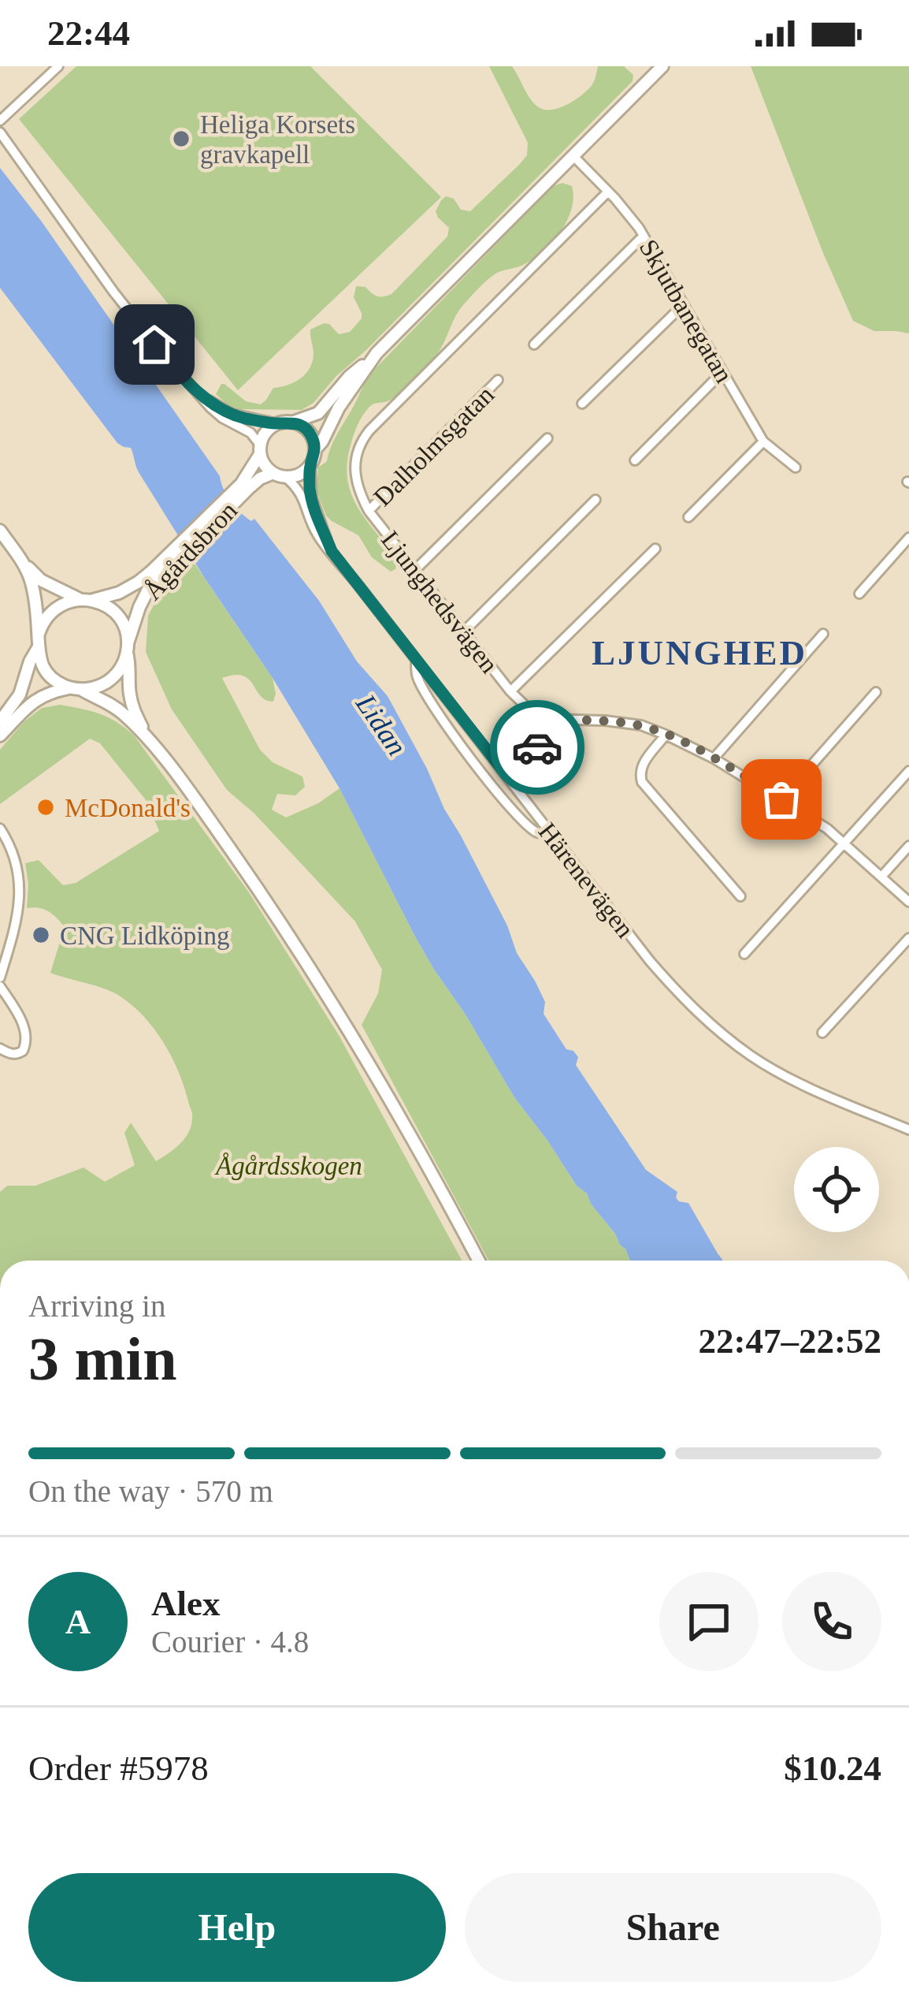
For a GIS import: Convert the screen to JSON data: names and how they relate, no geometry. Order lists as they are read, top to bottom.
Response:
{
  "streets": {
    "main road": ["Ågårdsbron"],
    "street": [
      "Skjutbanegatan",
      "Dalholmsgatan",
      "Ljunghedsvägen",
      "Härenevägen"
    ]
  },
  "crossings": [
    ["Skjutbanegatan", "Ljunghedsvägen"],
    ["Dalholmsgatan", "Ljunghedsvägen"],
    ["Ågårdsbron", "Härenevägen"]
  ],
  "districts": ["LJUNGHED"],
  "water": ["Lidan"],
  "parks": ["Ågårdsskogen"],
  "places": ["Heliga Korsets gravkapell", "McDonald's", "CNG Lidköping"],
  "page": {
    "status": "22:44",
    "heading": ["3 min", "Arriving in", "22:47–22:52"],
    "panel": [
      "Alex",
      "Courier · 4.8",
      "Order #5978",
      "$10.24"
    ],
    "bar": "On the way · 570 m",
    "round": "A",
    "buttons": ["Help", "Share"]
  }
}
